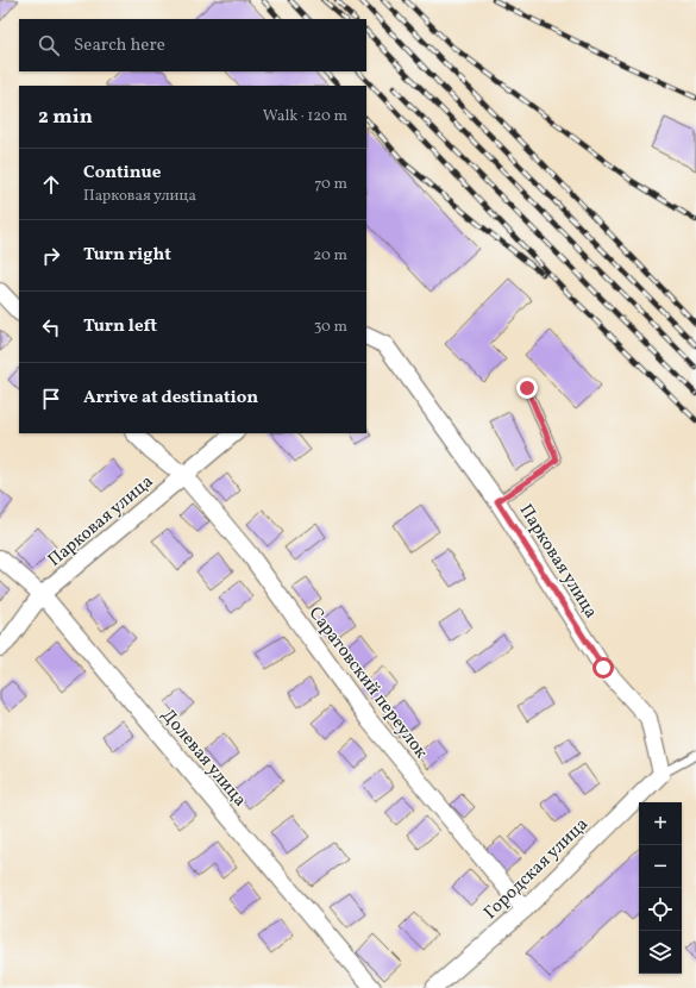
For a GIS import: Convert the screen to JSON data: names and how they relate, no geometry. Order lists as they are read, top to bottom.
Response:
{
  "streets": {
    "street": [
      "Парковая улица",
      "Саратовский переулок",
      "Долевая улица",
      "Городская улица"
    ]
  },
  "crossings": [
    ["Парковая улица", "Саратовский переулок"],
    ["Парковая улица", "Долевая улица"],
    ["Парковая улица", "Городская улица"],
    ["Саратовский переулок", "Городская улица"]
  ],
  "page": {
    "search": "Search here",
    "heading": ["2 min", "Walk · 120 m"],
    "list": [
      ["Continue", "Парковая улица", "70 m"],
      ["Turn right", "20 m"],
      ["Turn left", "30 m"],
      "Arrive at destination"
    ],
    "map_buttons": ["+", "−"]
  }
}
